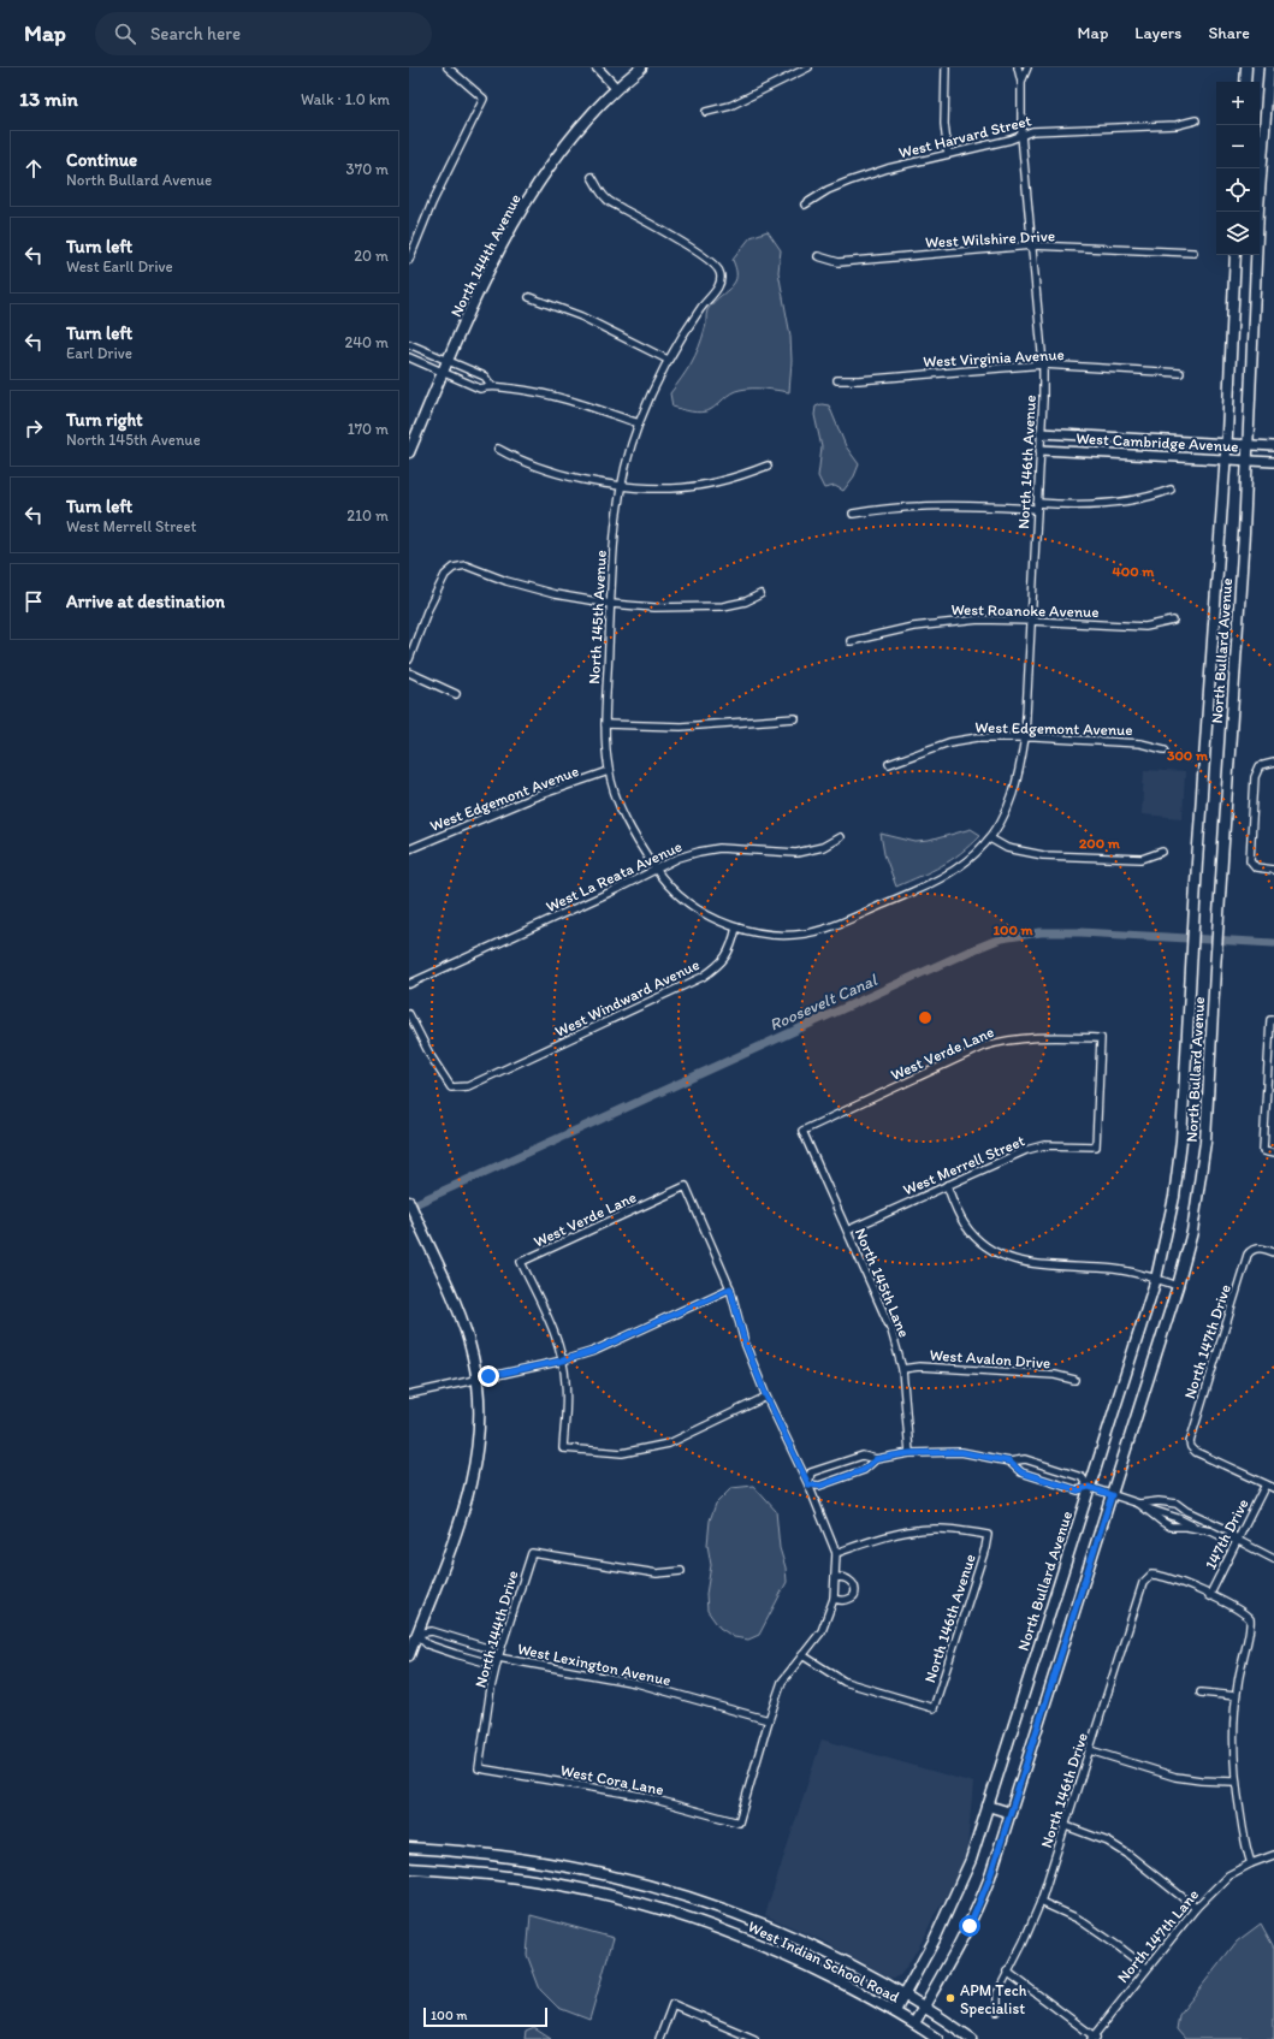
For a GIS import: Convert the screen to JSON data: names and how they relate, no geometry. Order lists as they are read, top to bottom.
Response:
{
  "streets": {
    "main road": ["North 144th Avenue", "North Bullard Avenue", "West Indian School Road"],
    "street": [
      "West Harvard Street",
      "West Wilshire Drive",
      "West Virginia Avenue",
      "West Cambridge Avenue",
      "North 146th Avenue",
      "West Roanoke Avenue",
      "North 145th Avenue",
      "West Edgemont Avenue",
      "West La Reata Avenue",
      "West Windward Avenue",
      "West Verde Lane",
      "West Merrell Street",
      "North 145th Lane",
      "North 147th Drive",
      "West Avalon Drive",
      "147th Drive",
      "North 144th Drive",
      "West Lexington Avenue",
      "West Cora Lane",
      "North 146th Drive",
      "North 147th Lane"
    ]
  },
  "crossings": [
    ["West Harvard Street", "North 146th Avenue"],
    ["West Wilshire Drive", "North 146th Avenue"],
    ["West Virginia Avenue", "North 146th Avenue"],
    ["West Cambridge Avenue", "North 146th Avenue"],
    ["West Cambridge Avenue", "North Bullard Avenue"],
    ["North 146th Avenue", "West Roanoke Avenue"],
    ["North 146th Avenue", "West Edgemont Avenue"],
    ["North 145th Avenue", "West Edgemont Avenue"],
    ["North 145th Avenue", "West La Reata Avenue"],
    ["North 145th Avenue", "West Windward Avenue"],
    ["North Bullard Avenue", "West Indian School Road"],
    ["West Verde Lane", "West Merrell Street"],
    ["West Verde Lane", "North 145th Lane"],
    ["West Merrell Street", "North 145th Lane"],
    ["North 145th Lane", "West Avalon Drive"],
    ["North 147th Drive", "147th Drive"],
    ["147th Drive", "North 146th Drive"],
    ["North 144th Drive", "West Lexington Avenue"],
    ["North 144th Drive", "West Cora Lane"],
    ["West Lexington Avenue", "West Cora Lane"]
  ],
  "water": ["Roosevelt Canal"],
  "places": ["APM Tech Specialist"],
  "scale_bar": "100 m",
  "page": {
    "header": "Map",
    "search": "Search here",
    "nav": ["Map", "Layers", "Share"],
    "heading": ["13 min", "Walk · 1.0 km"],
    "map_buttons": ["+", "−"],
    "list": [
      ["Continue", "North Bullard Avenue", "370 m"],
      ["Turn left", "West Earll Drive", "20 m"],
      ["Turn left", "Earl Drive", "240 m"],
      ["Turn right", "North 145th Avenue", "170 m"],
      ["Turn left", "West Merrell Street", "210 m"],
      "Arrive at destination"
    ],
    "scale": "100 m"
  },
  "rings": [
    "400 m",
    "300 m",
    "200 m",
    "100 m"
  ]
}
